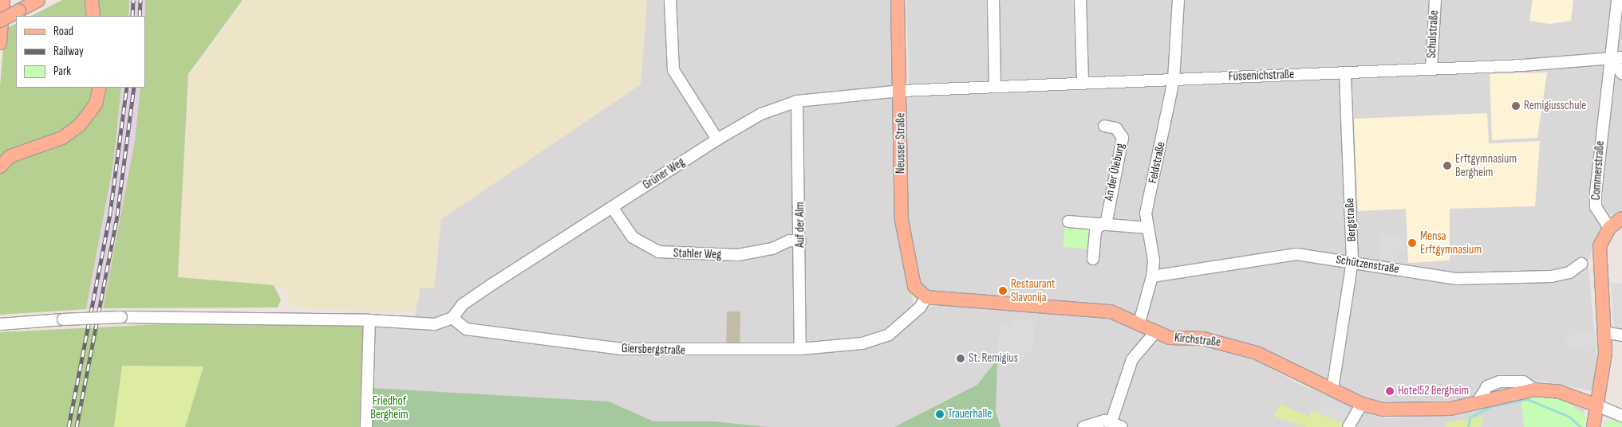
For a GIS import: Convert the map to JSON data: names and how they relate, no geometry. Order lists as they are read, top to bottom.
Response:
{
  "streets": {
    "main road": ["Neusser Straße", "Kirchstraße"],
    "street": [
      "Schulstraße",
      "Füssenichstraße",
      "Feldstraße",
      "Commerstraße",
      "An der Üleburg",
      "Grüner Weg",
      "Bergstraße",
      "Auf der Alm",
      "Stahler Weg",
      "Schützenstraße",
      "Giersbergstraße"
    ]
  },
  "crossings": [
    ["Schulstraße", "Füssenichstraße"],
    ["Füssenichstraße", "Neusser Straße"],
    ["Füssenichstraße", "Feldstraße"],
    ["Füssenichstraße", "Commerstraße"],
    ["Füssenichstraße", "Grüner Weg"],
    ["Füssenichstraße", "Bergstraße"],
    ["Neusser Straße", "Grüner Weg"],
    ["Neusser Straße", "Kirchstraße"],
    ["Neusser Straße", "Giersbergstraße"],
    ["Feldstraße", "Schützenstraße"],
    ["Feldstraße", "Kirchstraße"],
    ["Grüner Weg", "Auf der Alm"],
    ["Grüner Weg", "Stahler Weg"],
    ["Grüner Weg", "Giersbergstraße"],
    ["Bergstraße", "Schützenstraße"],
    ["Bergstraße", "Kirchstraße"],
    ["Auf der Alm", "Stahler Weg"],
    ["Auf der Alm", "Giersbergstraße"],
    ["Kirchstraße", "Giersbergstraße"]
  ],
  "parks": ["Friedhof Bergheim"],
  "places": [
    "Remigiusschule",
    "Erftgymnasium Bergheim",
    "Mensa Erftgymnasium",
    "Restaurant Slavonija",
    "St. Remigius",
    "Hotel52 Bergheim",
    "Trauerhalle"
  ],
  "legend": ["Road", "Railway", "Park"]
}
